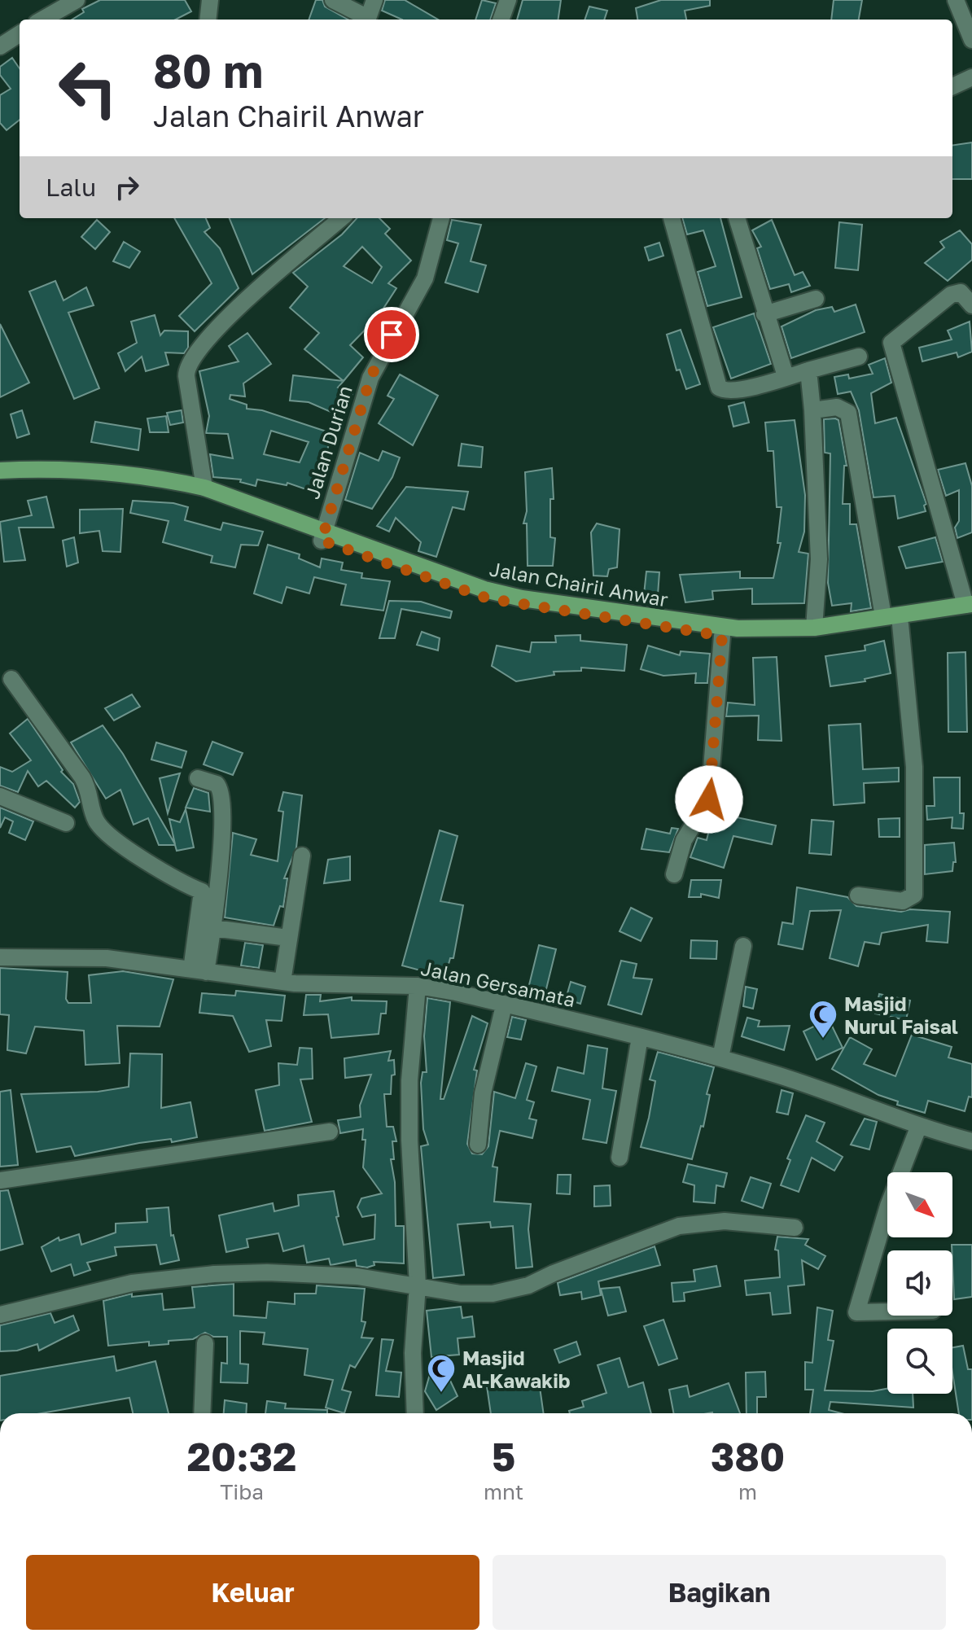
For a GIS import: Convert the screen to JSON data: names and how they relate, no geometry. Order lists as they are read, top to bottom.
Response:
{
  "streets": {
    "main road": ["Jalan Chairil Anwar"],
    "street": ["Jalan Durian", "Jalan Gersamata"]
  },
  "crossings": [
    ["Jalan Durian", "Jalan Chairil Anwar"]
  ],
  "places": {
    "mosque": ["Masjid Nurul Faisal", "Masjid Al-Kawakib"]
  },
  "north": "bottom right",
  "page": {
    "turn": ["80 m", "Jalan Chairil Anwar"],
    "then": "Lalu",
    "eta": [
      "20:32",
      "Tiba",
      "5",
      "mnt",
      "380",
      "m"
    ],
    "buttons": ["Keluar", "Bagikan"]
  }
}
